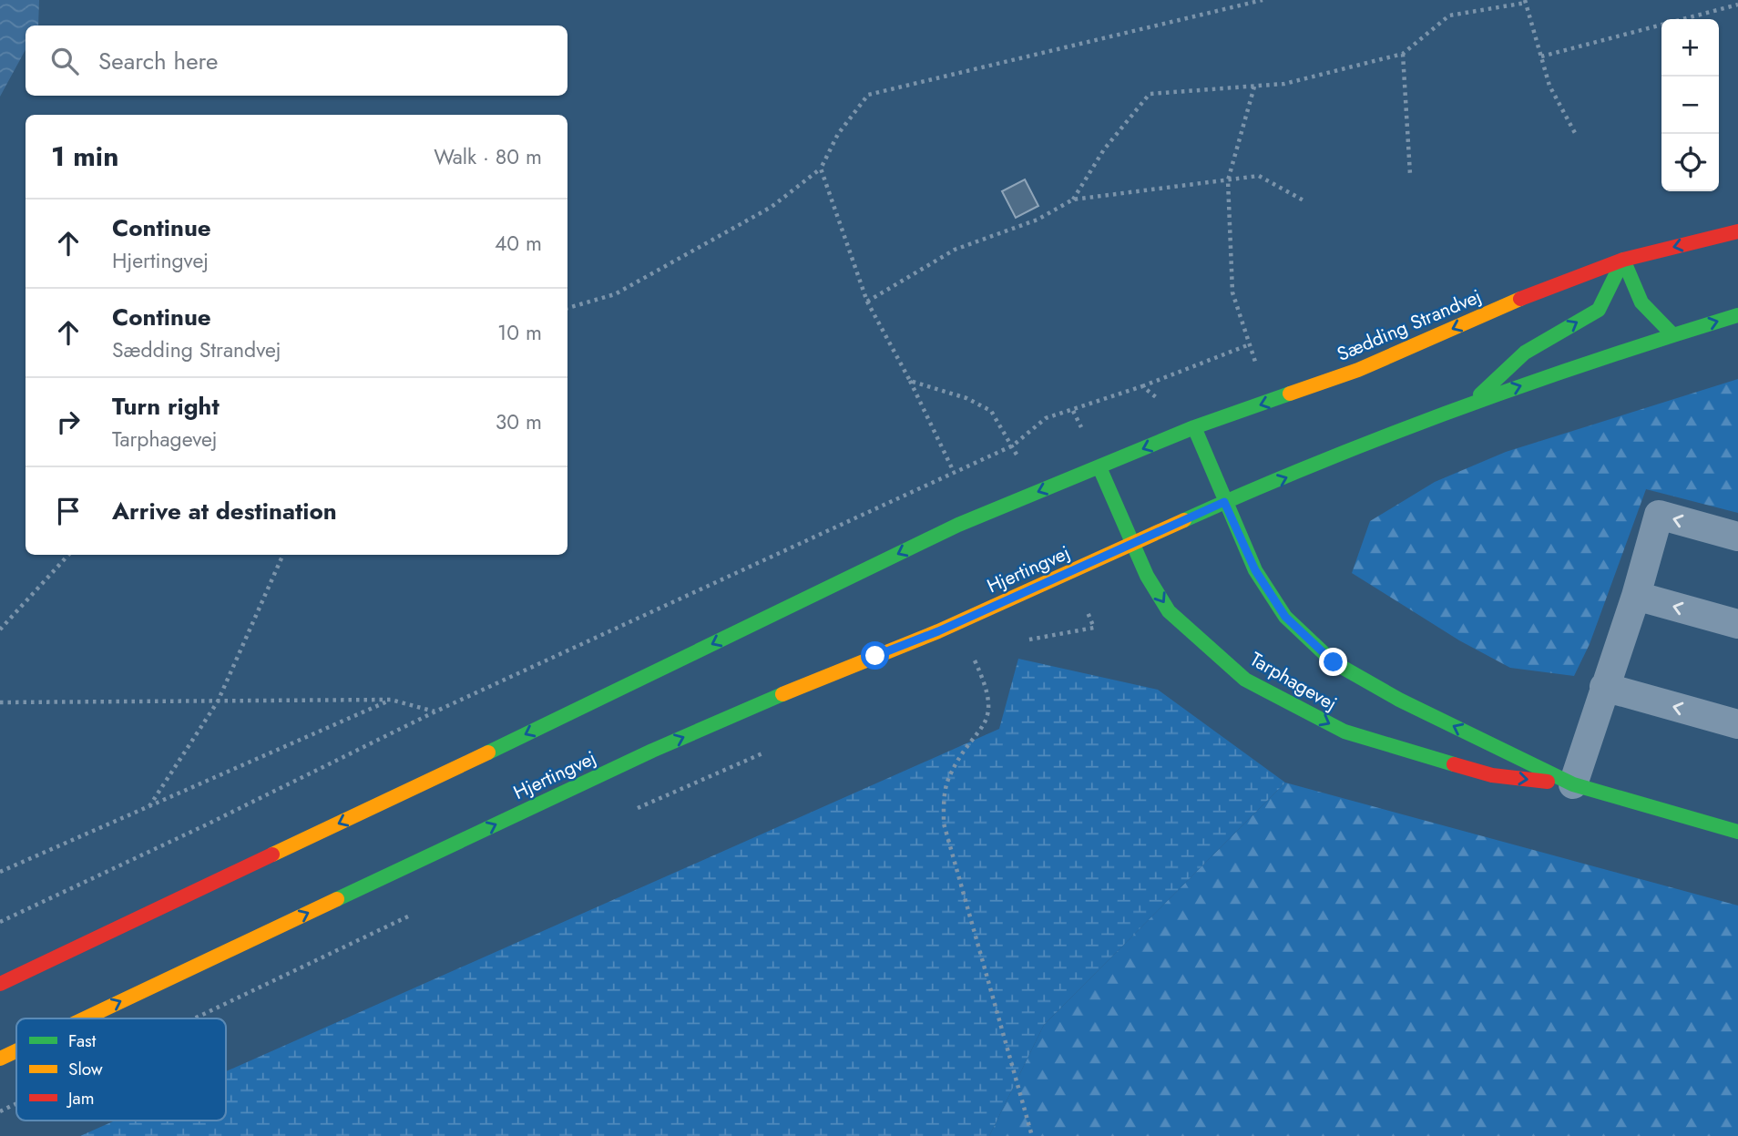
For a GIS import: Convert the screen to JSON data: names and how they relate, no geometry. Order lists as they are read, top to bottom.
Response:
{
  "streets": {
    "main road": ["Sædding Strandvej", "Hjertingvej", "Tarphagevej"]
  },
  "crossings": [
    ["Sædding Strandvej", "Tarphagevej"],
    ["Hjertingvej", "Tarphagevej"]
  ],
  "legend": ["Fast", "Slow", "Jam"],
  "page": {
    "map_buttons": ["+", "−"],
    "search": "Search here",
    "heading": ["1 min", "Walk · 80 m"],
    "list": [
      ["Continue", "Hjertingvej", "40 m"],
      ["Continue", "Sædding Strandvej", "10 m"],
      ["Turn right", "Tarphagevej", "30 m"],
      "Arrive at destination"
    ]
  }
}
